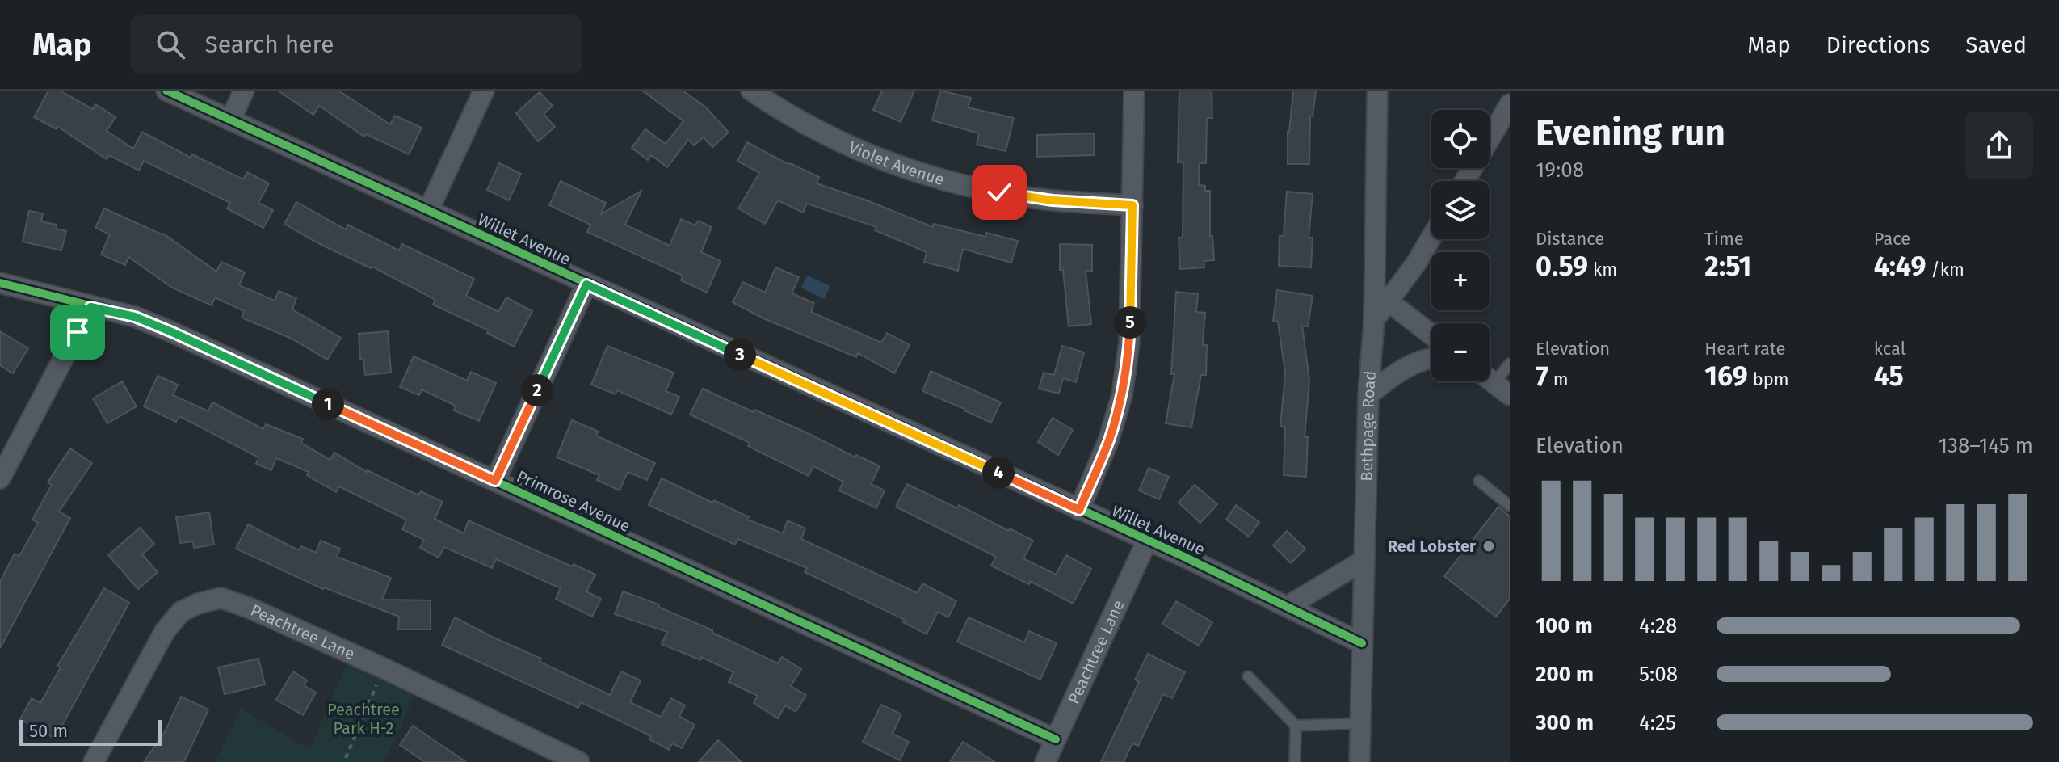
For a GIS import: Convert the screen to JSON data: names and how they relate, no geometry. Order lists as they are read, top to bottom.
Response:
{
  "streets": {
    "street": [
      "Violet Avenue",
      "Willet Avenue",
      "Bethpage Road",
      "Primrose Avenue",
      "Peachtree Lane"
    ]
  },
  "crossings": [
    ["Willet Avenue", "Bethpage Road"],
    ["Willet Avenue", "Peachtree Lane"],
    ["Primrose Avenue", "Peachtree Lane"]
  ],
  "parks": ["Peachtree Park H-2"],
  "places": ["Red Lobster"],
  "scale_bar": "50 m",
  "page": {
    "header": "Map",
    "search": "Search here",
    "nav": ["Map", "Directions", "Saved"],
    "heading": ["Evening run", "19:08"],
    "map_buttons": ["+", "−"],
    "stats": [
      ["Distance", "0.59 km"],
      ["Time", "2:51"],
      ["Pace", "4:49 /km"],
      ["Elevation", "7 m"],
      ["Heart rate", "169 bpm"],
      ["kcal", "45"]
    ],
    "pins": [
      "5",
      "3",
      "2",
      "1",
      "4"
    ],
    "chart": ["Elevation", "138–145 m"],
    "list": [
      {
        "name": "100 m",
        "note": "4:28"
      },
      {
        "name": "200 m",
        "note": "5:08"
      },
      {
        "name": "300 m",
        "note": "4:25"
      }
    ],
    "scale": "50 m"
  }
}
